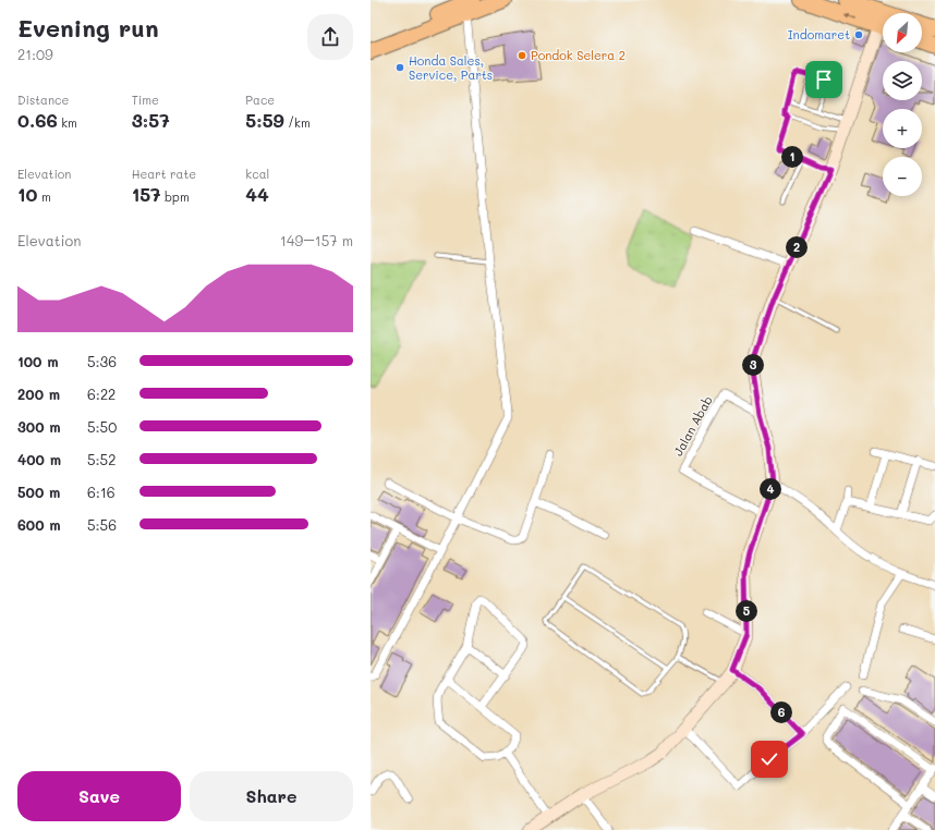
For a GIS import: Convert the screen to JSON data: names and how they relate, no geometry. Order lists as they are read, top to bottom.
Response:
{
  "streets": {
    "street": ["Jalan Abab"]
  },
  "places": ["Indomaret", "Pondok Selera 2", "Honda Sales, Service, Parts"],
  "north": "bottom left",
  "page": {
    "heading": ["Evening run", "21:09"],
    "map_buttons": ["+", "−"],
    "stats": [
      ["Distance", "0.66 km"],
      ["Time", "3:57"],
      ["Pace", "5:59 /km"],
      ["Elevation", "10 m"],
      ["Heart rate", "157 bpm"],
      ["kcal", "44"]
    ],
    "pins": [
      "1",
      "2",
      "3",
      "4",
      "5",
      "6"
    ],
    "chart": ["Elevation", "149–157 m"],
    "list": [
      {
        "name": "100 m",
        "note": "5:36"
      },
      {
        "name": "200 m",
        "note": "6:22"
      },
      {
        "name": "300 m",
        "note": "5:50"
      },
      {
        "name": "400 m",
        "note": "5:52"
      },
      {
        "name": "500 m",
        "note": "6:16"
      },
      {
        "name": "600 m",
        "note": "5:56"
      }
    ],
    "buttons": ["Save", "Share"]
  }
}
